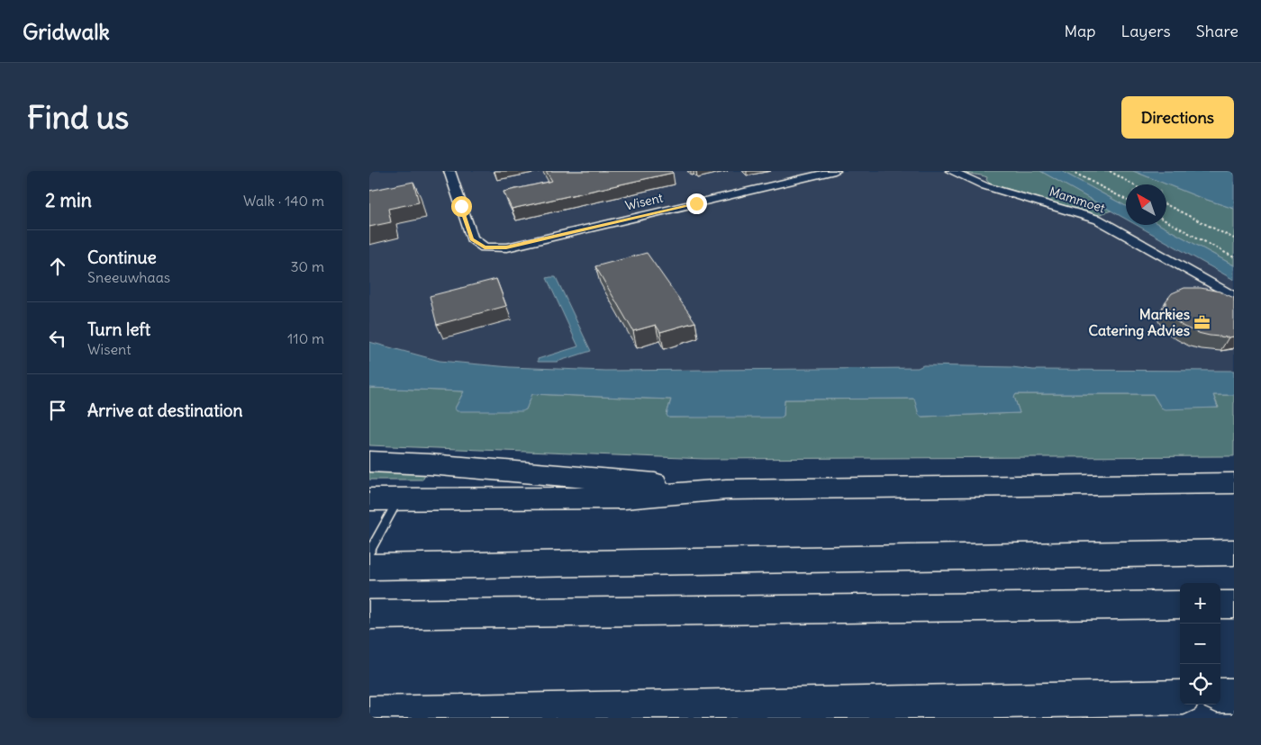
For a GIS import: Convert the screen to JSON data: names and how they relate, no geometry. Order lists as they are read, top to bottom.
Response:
{
  "streets": {
    "street": ["Mammoet", "Wisent"]
  },
  "places": {
    "office": ["Markies Catering Advies"]
  },
  "north": "top left",
  "page": {
    "header": "Gridwalk",
    "nav": ["Map", "Layers", "Share"],
    "buttons": "Directions",
    "title": "Find us",
    "heading": ["2 min", "Walk · 140 m"],
    "list": [
      ["Continue", "Sneeuwhaas", "30 m"],
      ["Turn left", "Wisent", "110 m"],
      "Arrive at destination"
    ],
    "map_buttons": ["+", "−"]
  }
}
